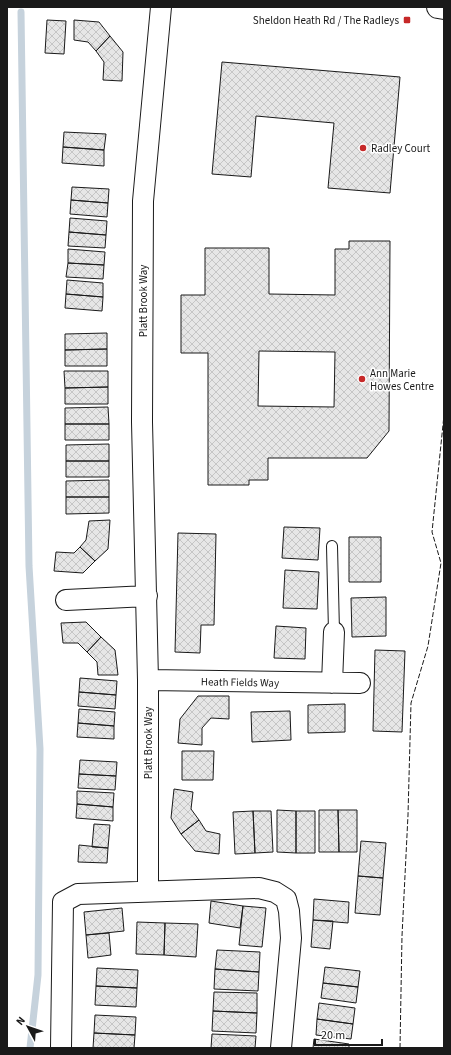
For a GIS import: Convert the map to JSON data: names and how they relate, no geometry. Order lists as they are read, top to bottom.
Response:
{
  "streets": {
    "street": ["Platt Brook Way", "Heath Fields Way"]
  },
  "crossings": [
    ["Platt Brook Way", "Heath Fields Way"]
  ],
  "places": {
    "transit": ["Sheldon Heath Rd / The Radleys"],
    "other": ["Radley Court", "Ann Marie Howes Centre"]
  },
  "scale_bar": "20 m",
  "north": "top left"
}
